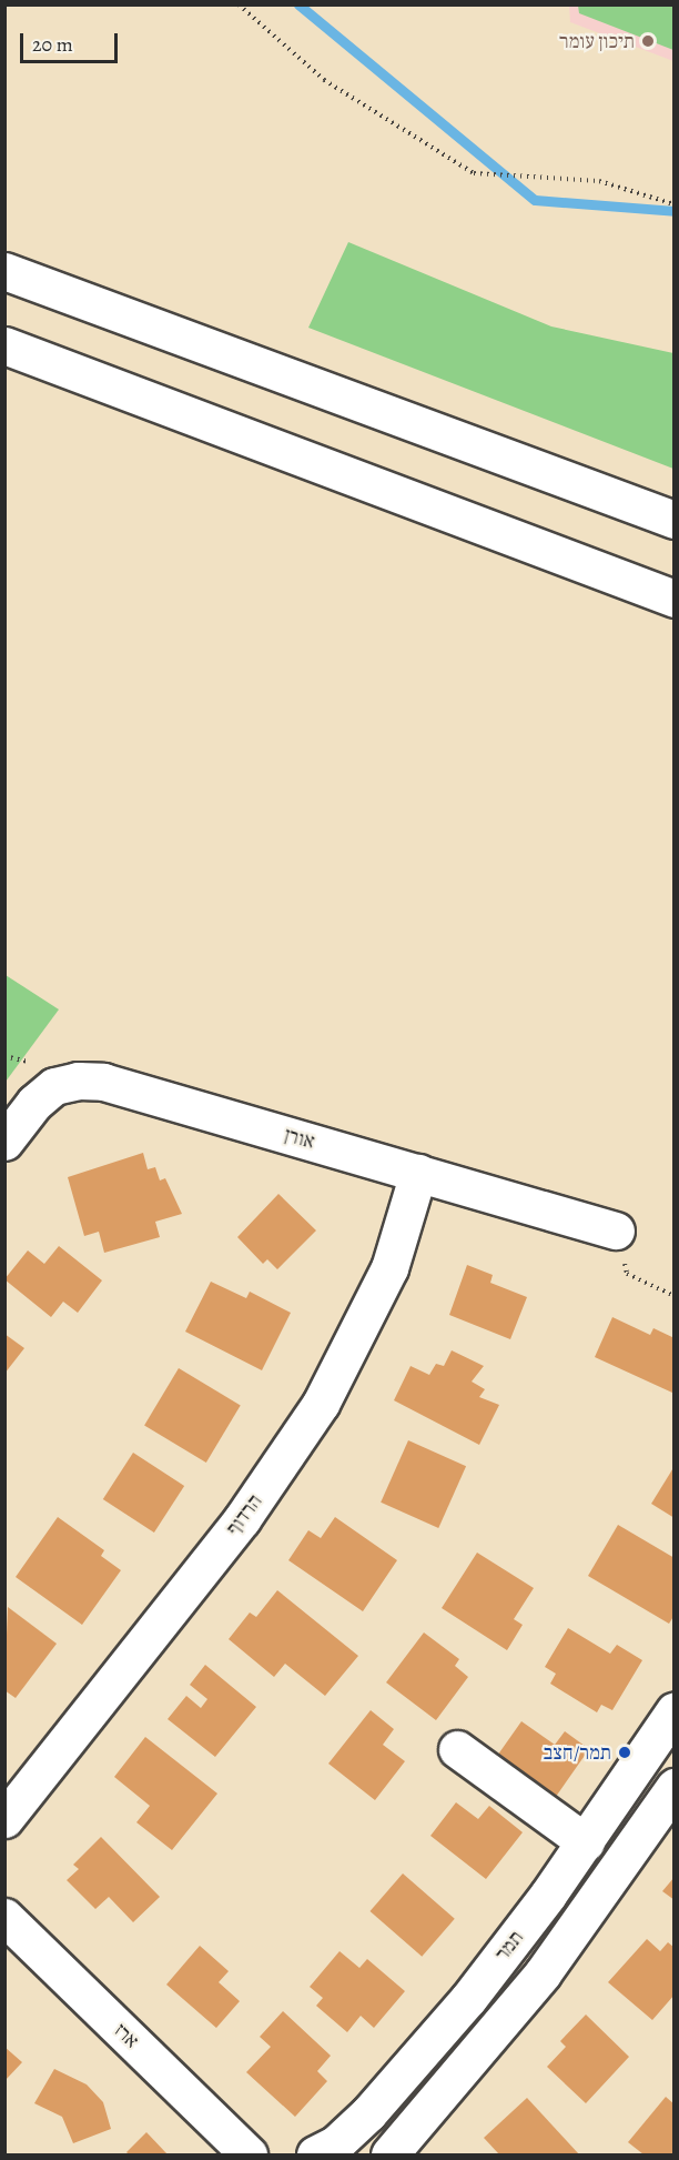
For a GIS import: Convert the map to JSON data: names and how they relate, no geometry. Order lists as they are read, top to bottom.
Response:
{
  "streets": {
    "main road": [
      "אורן",
      "הרדוף",
      "תמר",
      "ארז"
    ]
  },
  "crossings": [
    ["אורן", "הרדוף"]
  ],
  "places": ["תיכון עומר", "תמר/חצב"],
  "scale_bar": "20 m"
}
